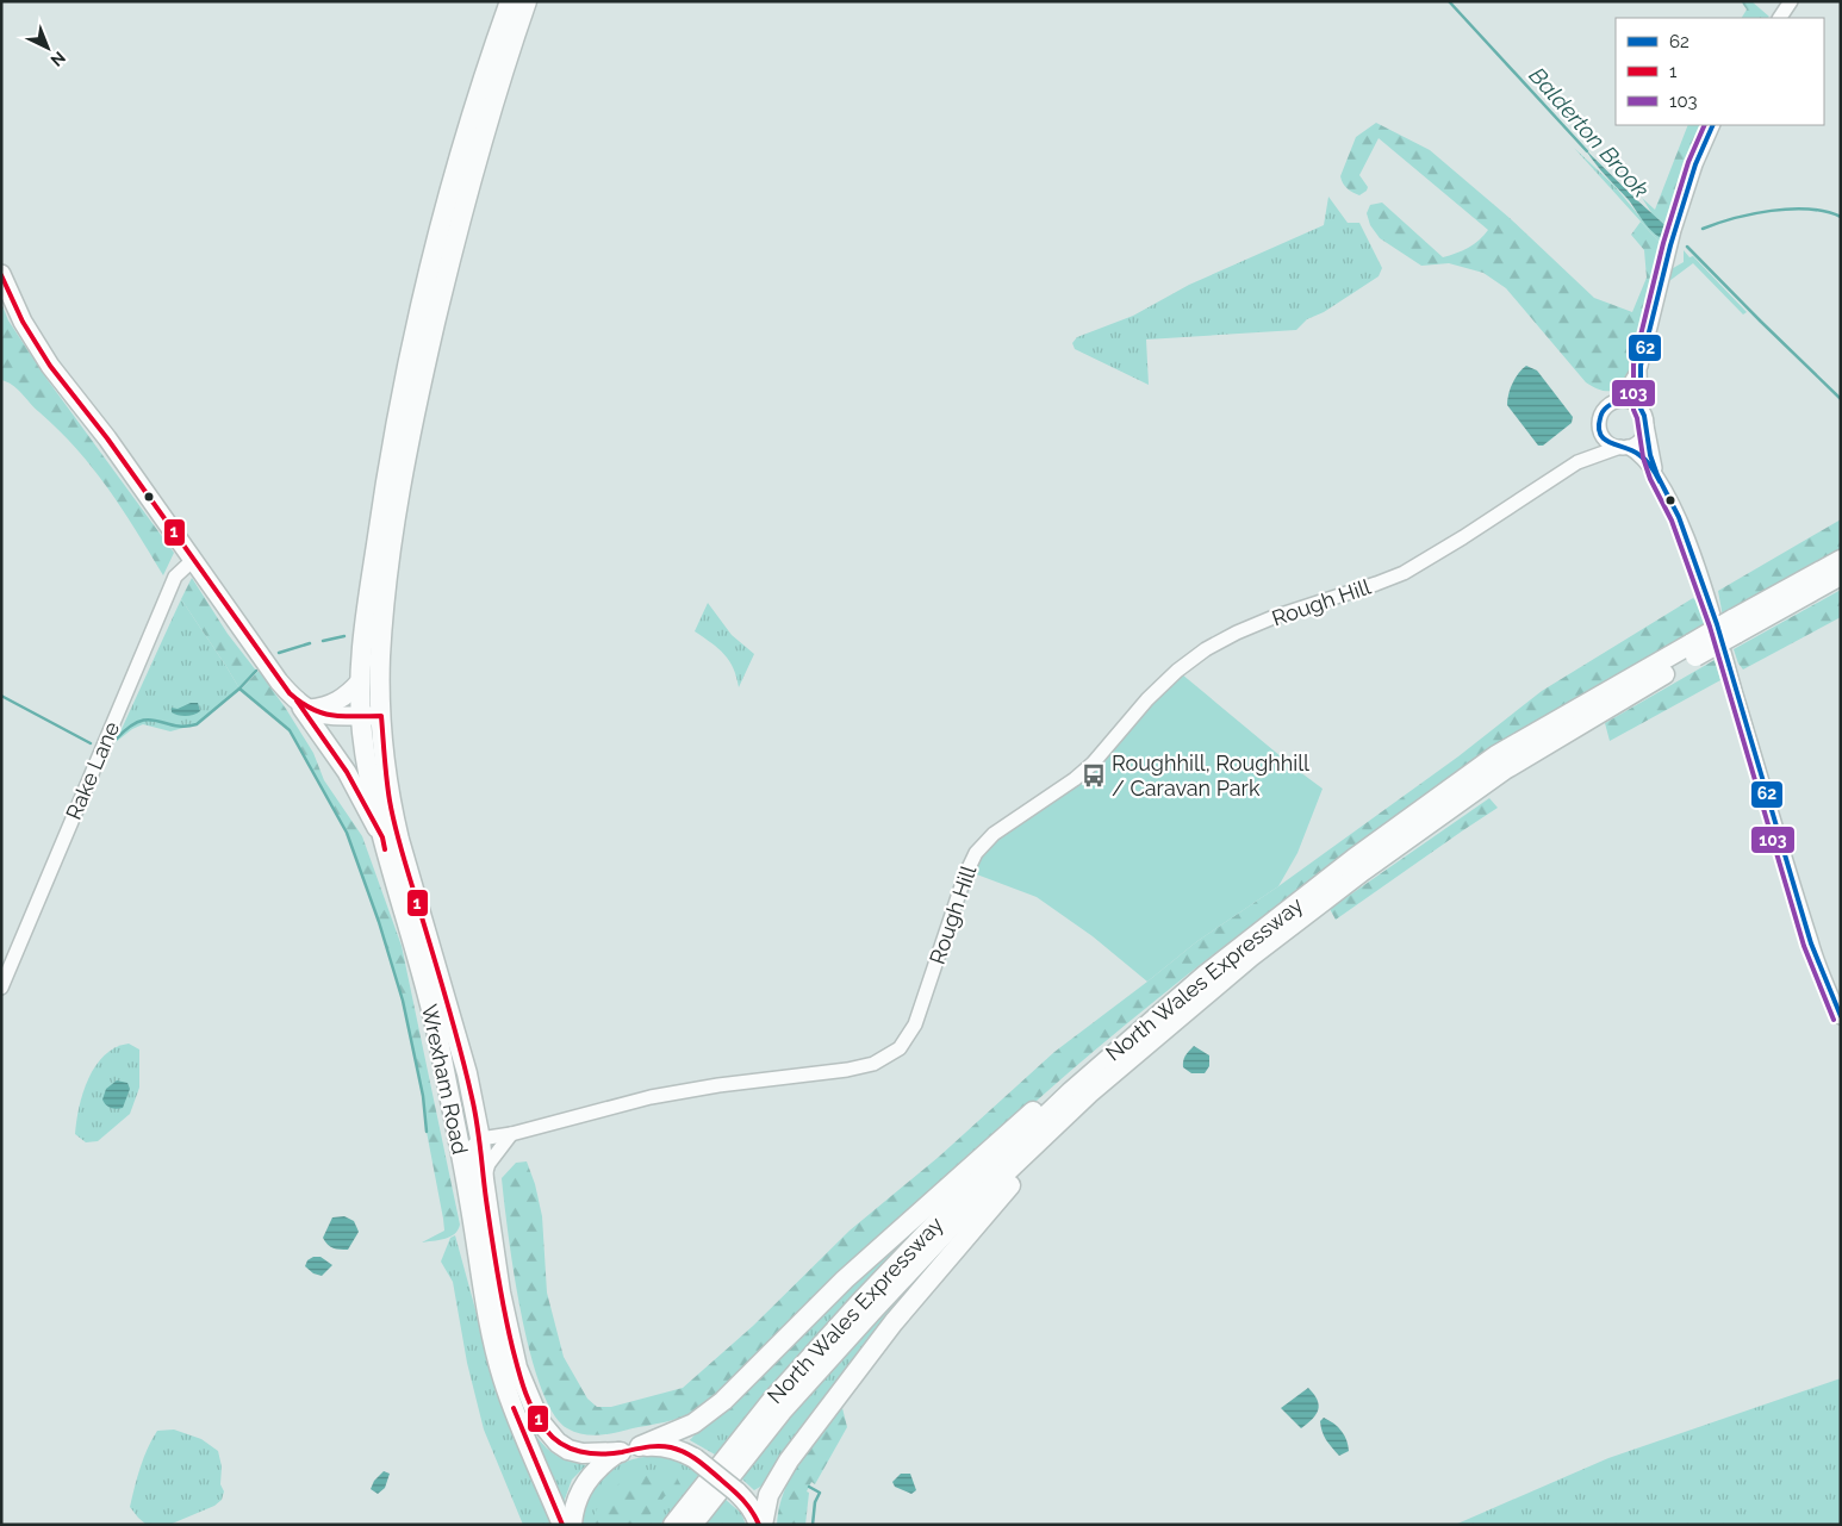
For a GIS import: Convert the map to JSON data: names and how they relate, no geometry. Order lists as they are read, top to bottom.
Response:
{
  "streets": {
    "highway": ["North Wales Expressway", "Wrexham Road"],
    "street": ["Rough Hill", "Rake Lane"]
  },
  "crossings": [
    ["Rough Hill", "Wrexham Road"]
  ],
  "water": ["Balderton Brook"],
  "places": {
    "bus stop": ["Roughhill, Roughhill / Caravan Park"]
  },
  "lines": ["transit line 62", "transit line 103", "transit line 1"],
  "legend": ["62", "1", "103"],
  "north": "bottom right"
}
